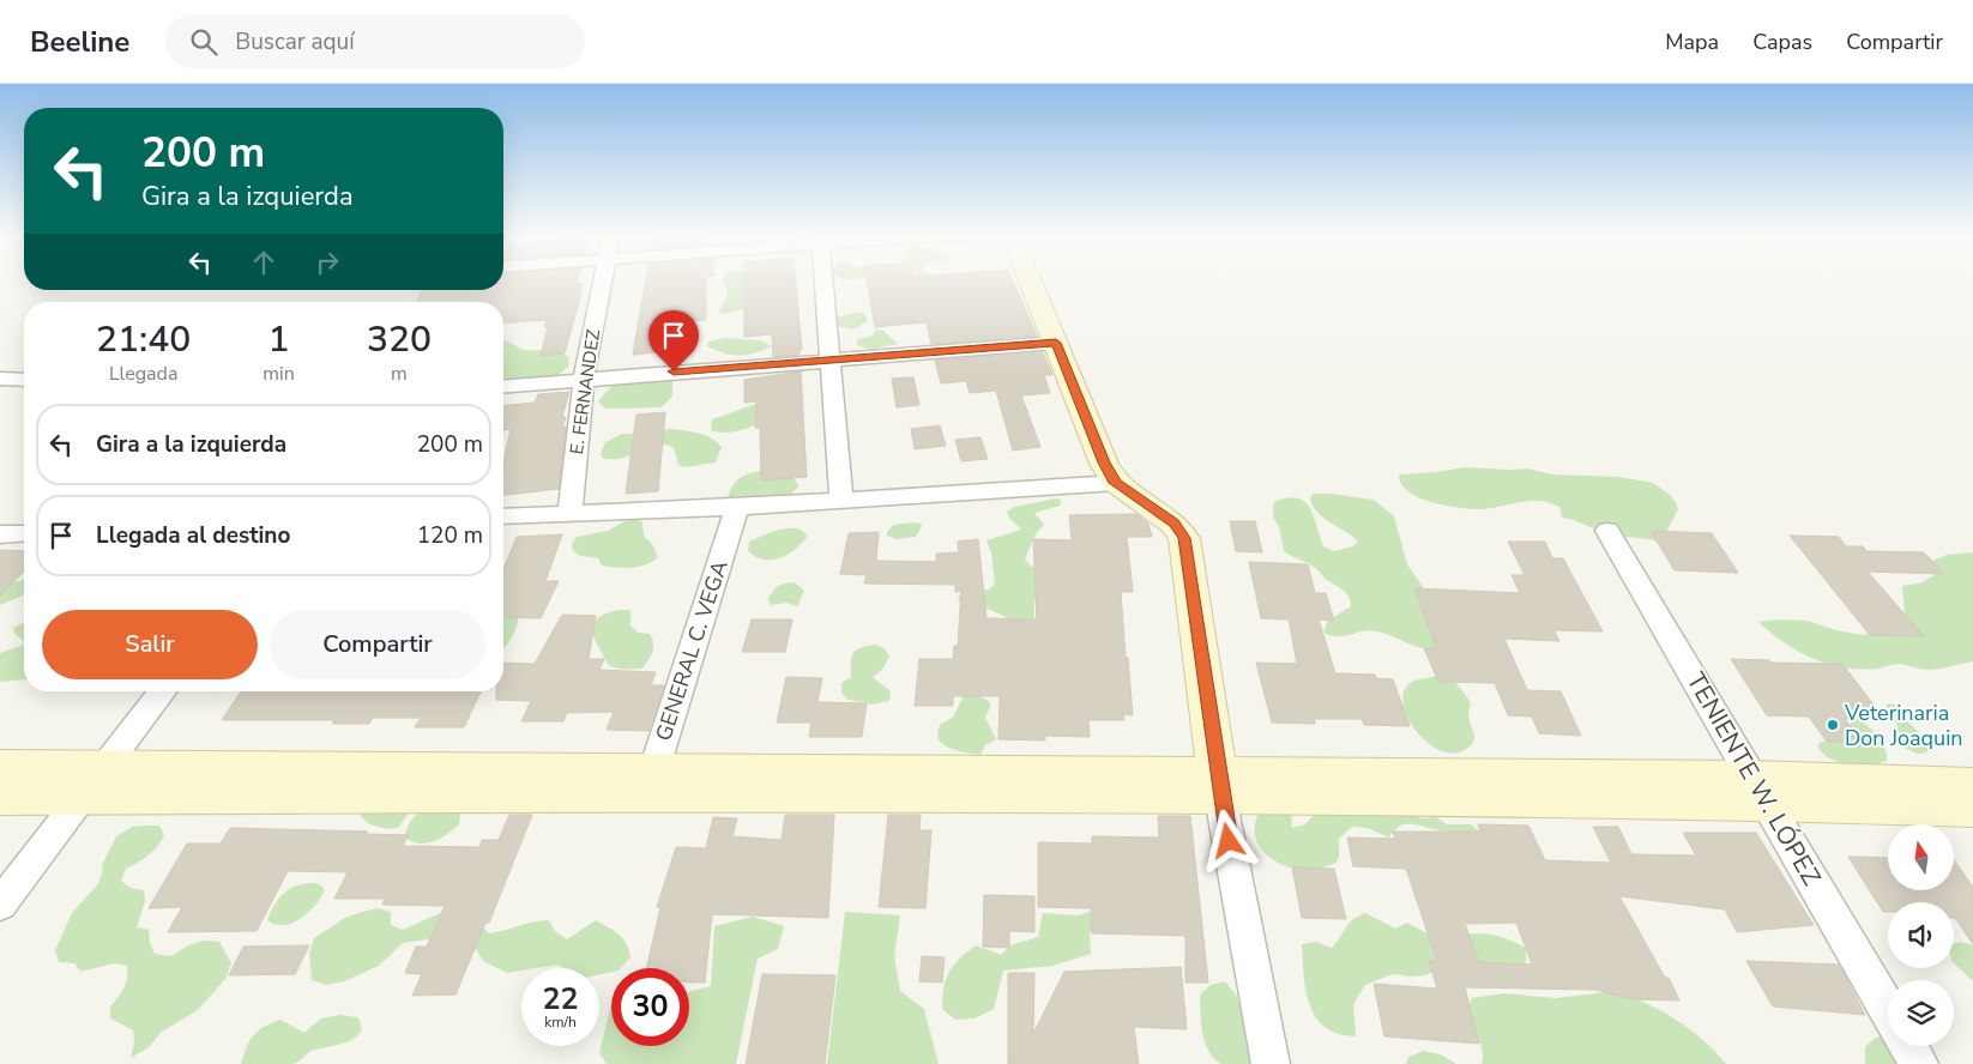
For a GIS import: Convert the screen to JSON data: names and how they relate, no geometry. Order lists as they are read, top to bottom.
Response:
{
  "streets": {
    "street": ["E. FERNANDEZ", "GENERAL C. VEGA", "TENIENTE W. LÓPEZ"]
  },
  "places": ["Veterinaria Don Joaquin"],
  "north": "top",
  "page": {
    "header": "Beeline",
    "search": "Buscar aquí",
    "nav": ["Mapa", "Capas", "Compartir"],
    "turn": ["200 m", "Gira a la izquierda"],
    "eta": [
      "21:40",
      "Llegada",
      "1",
      "min",
      "320",
      "m"
    ],
    "list": [
      {
        "name": "Gira a la izquierda",
        "value": "200 m"
      },
      {
        "name": "Llegada al destino",
        "value": "120 m"
      }
    ],
    "buttons": ["Salir", "Compartir"],
    "speed": "22 km/h",
    "limit": "30"
  }
}
